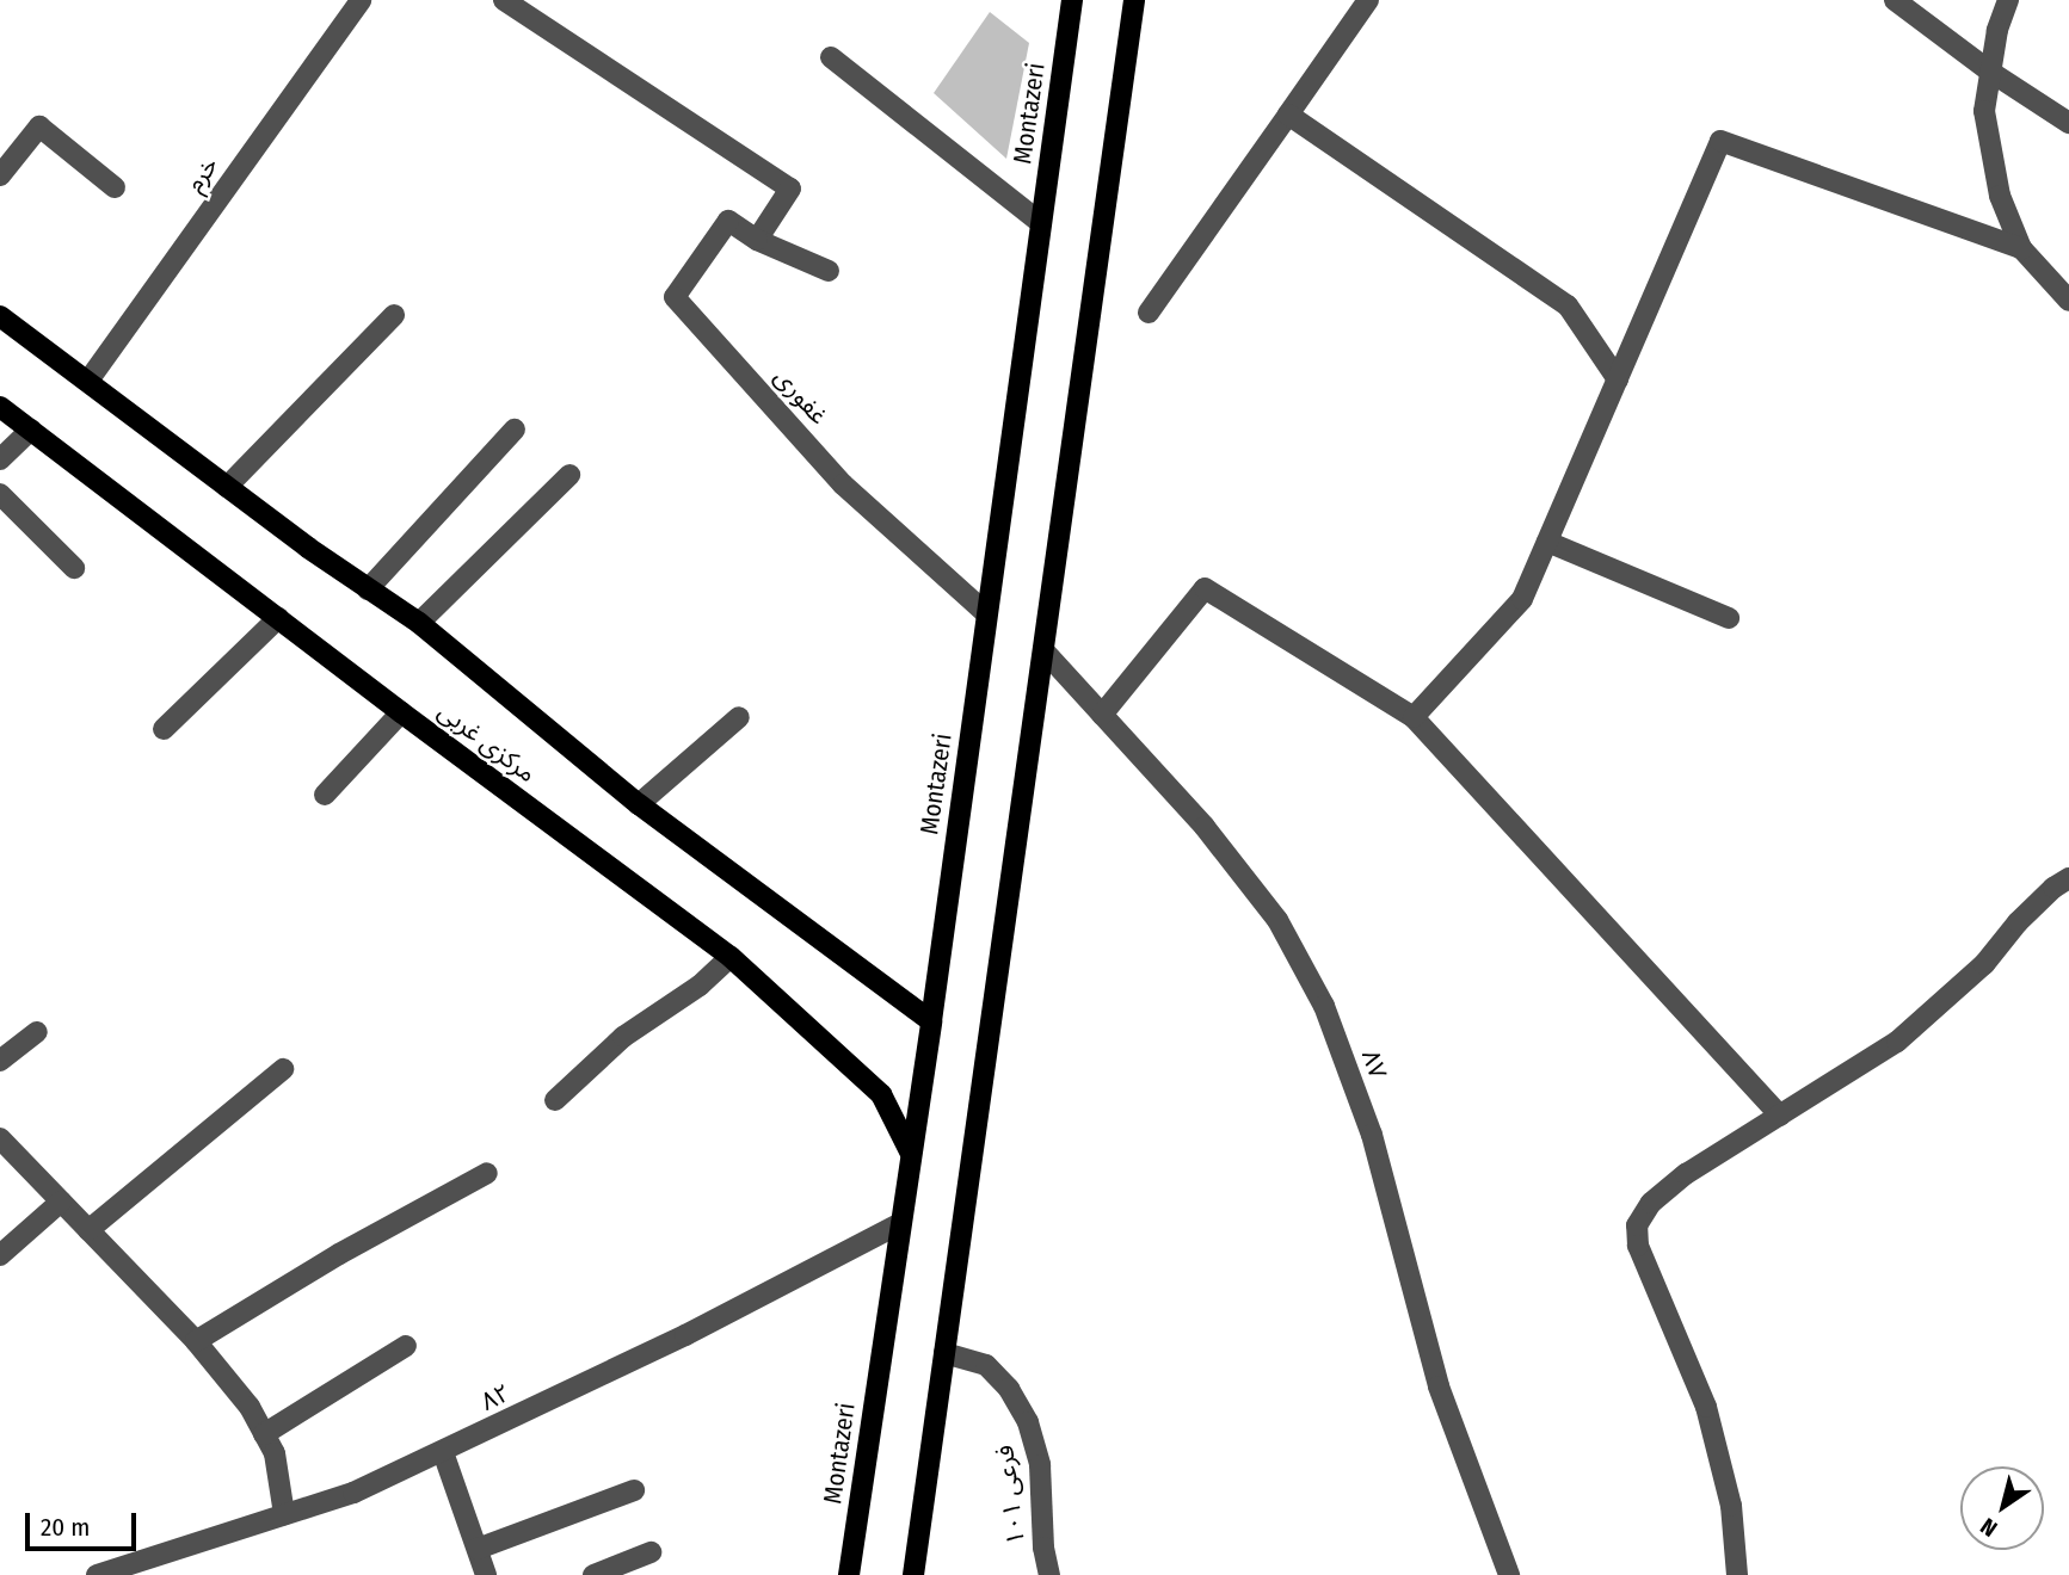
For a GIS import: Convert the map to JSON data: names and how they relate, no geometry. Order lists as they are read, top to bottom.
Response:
{
  "streets": {
    "main road": ["Montazeri", "مرکزی غربی"],
    "street": [
      "خرم",
      "غفوری",
      "۸۷",
      "۸۲",
      "فرعی ۱۰۱"
    ]
  },
  "crossings": [
    ["Montazeri", "غفوری"],
    ["Montazeri", "مرکزی غربی"],
    ["Montazeri", "۸۲"],
    ["خرم", "مرکزی غربی"]
  ],
  "scale_bar": "20 m",
  "north": "bottom left"
}
